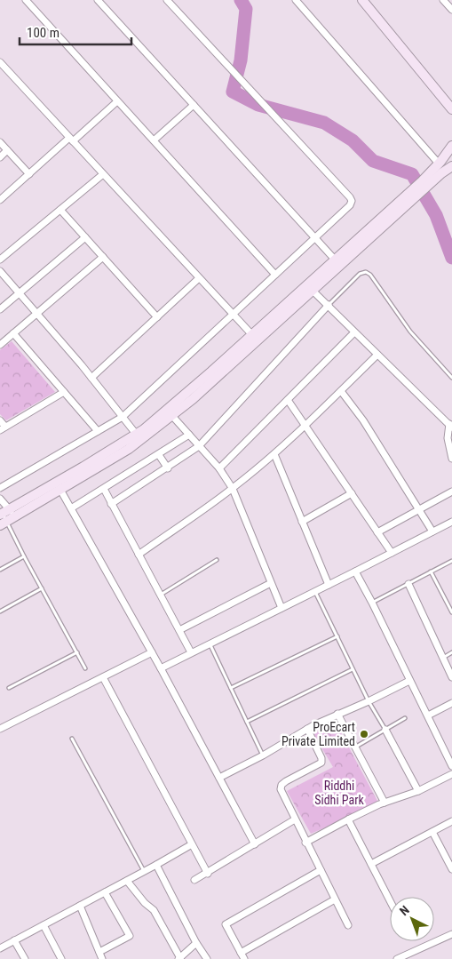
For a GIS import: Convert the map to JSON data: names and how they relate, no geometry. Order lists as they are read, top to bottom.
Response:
{
  "parks": ["Riddhi Sidhi Park"],
  "places": ["ProEcart Private Limited"],
  "scale_bar": "100 m",
  "north": "top left"
}
